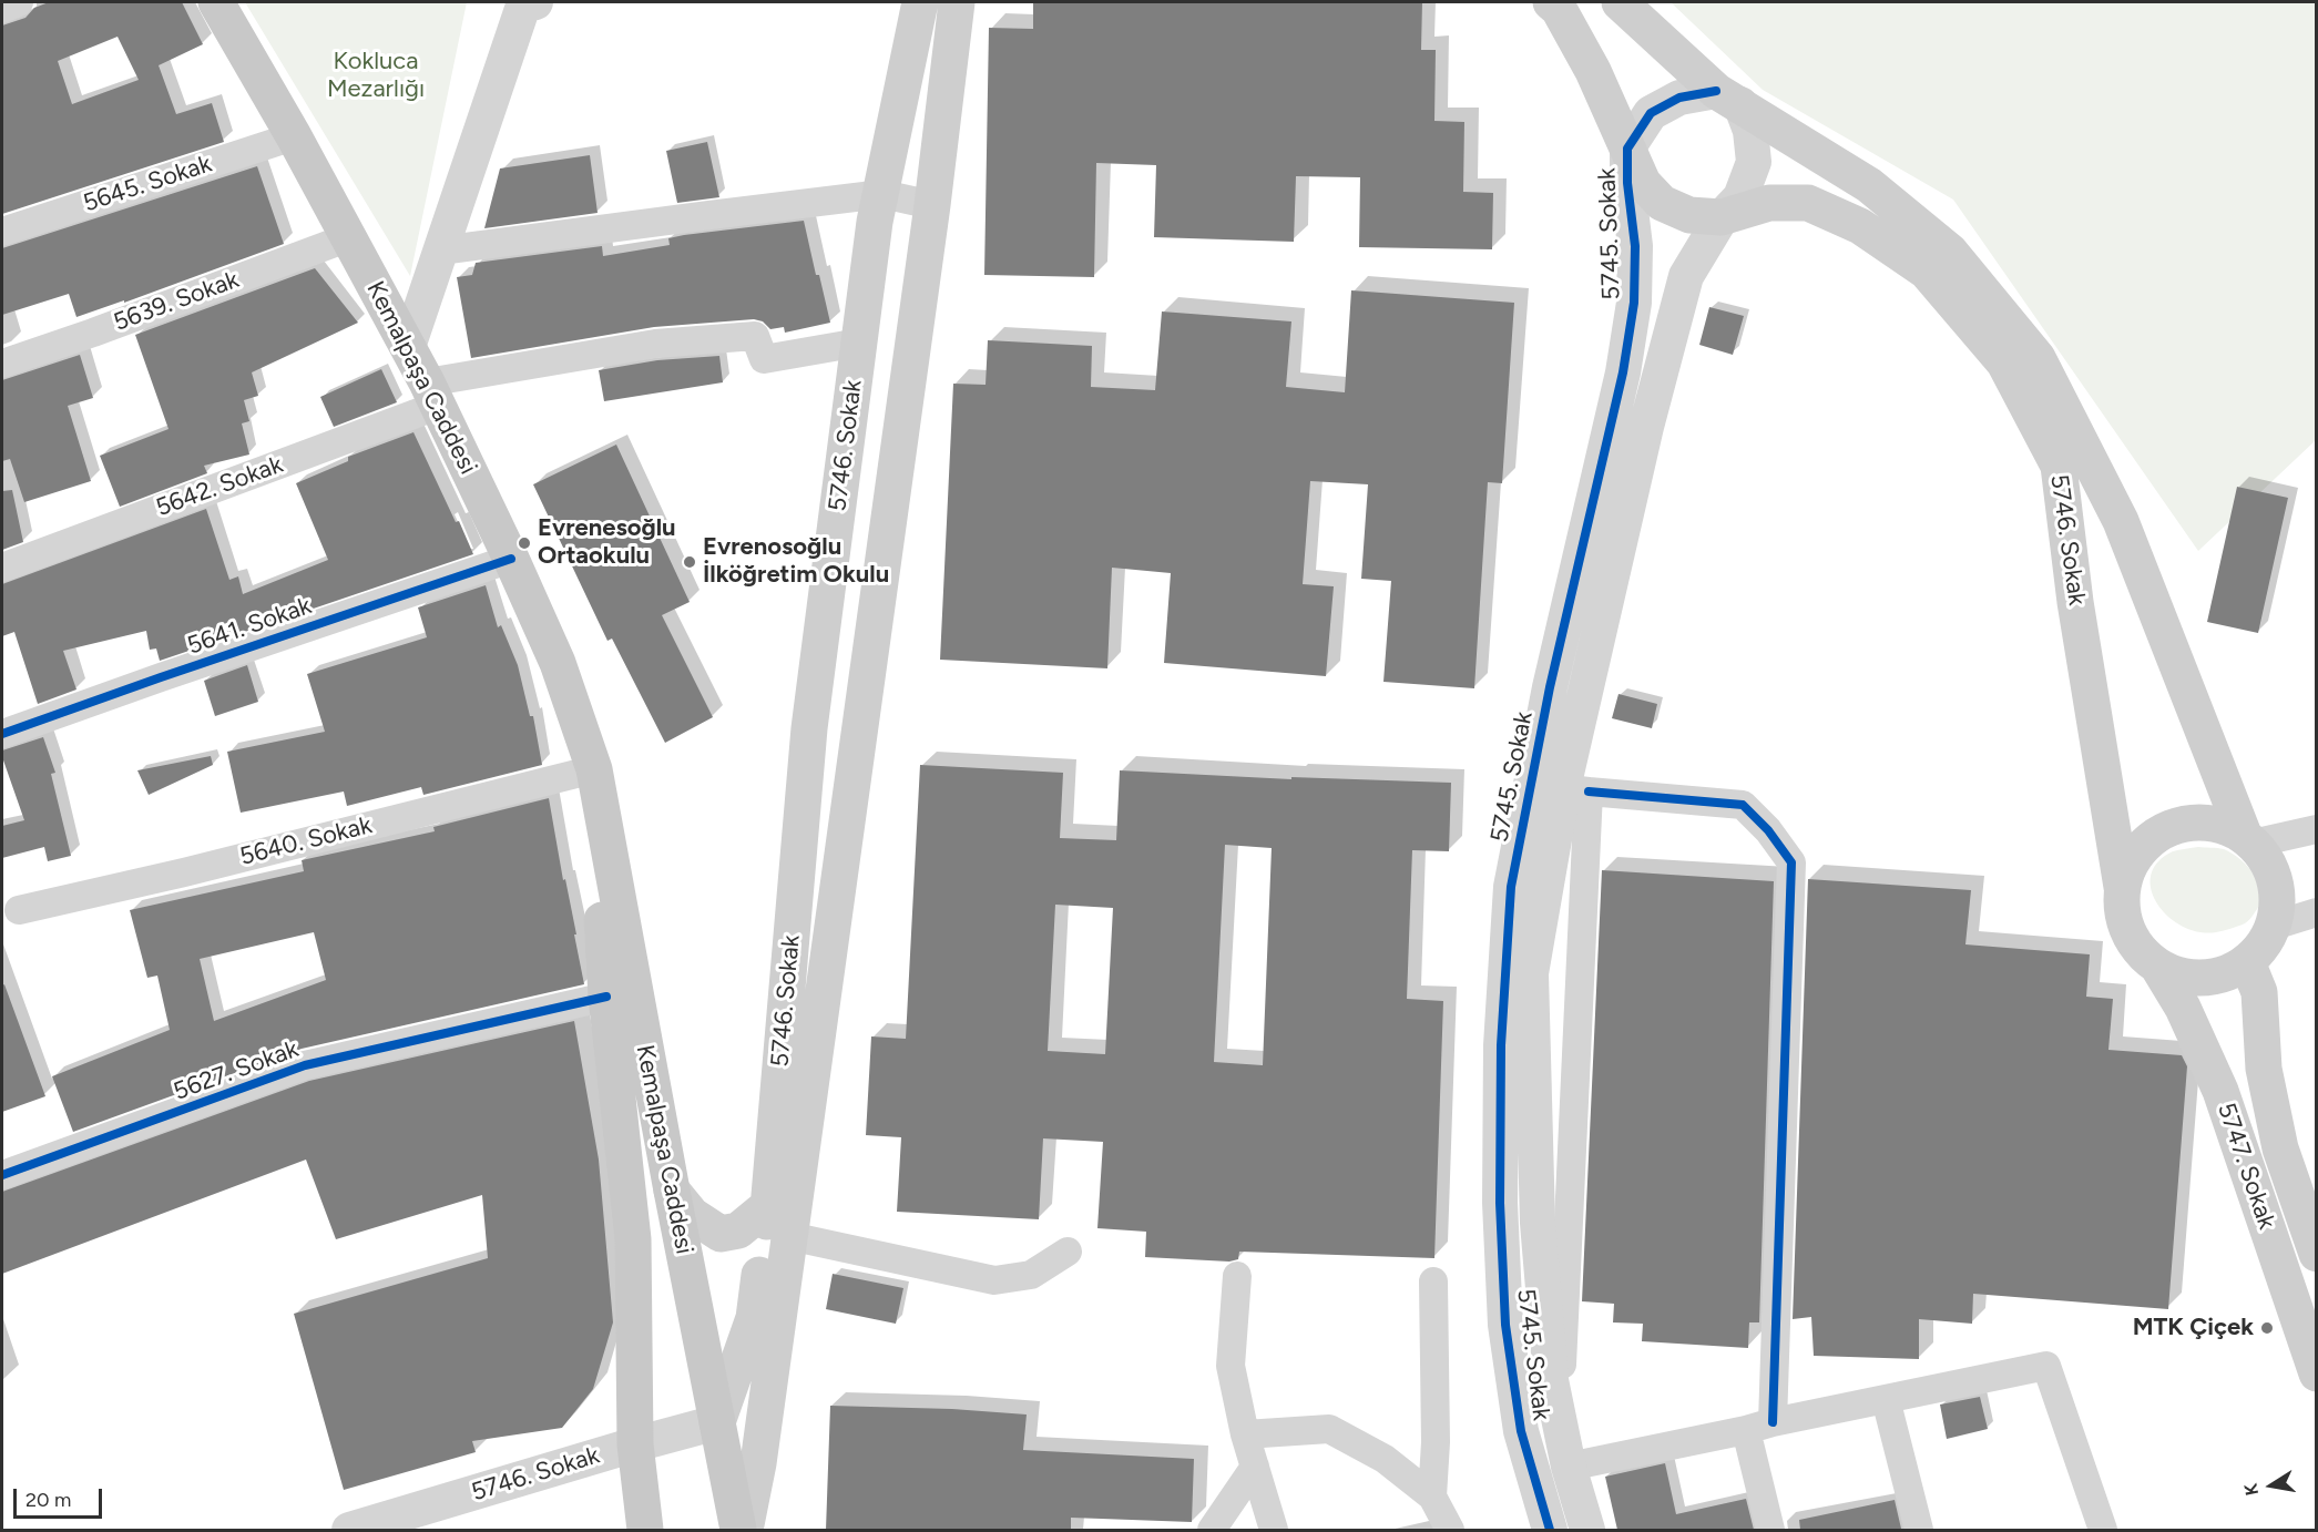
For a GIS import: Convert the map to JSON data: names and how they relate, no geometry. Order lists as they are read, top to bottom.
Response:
{
  "streets": {
    "main road": ["Kemalpaşa Caddesi", "5746. Sokak", "5747. Sokak"],
    "street": [
      "5645. Sokak",
      "5745. Sokak",
      "5639. Sokak",
      "5642. Sokak",
      "5641. Sokak",
      "5640. Sokak",
      "5627. Sokak"
    ]
  },
  "crossings": [
    ["5645. Sokak", "Kemalpaşa Caddesi"],
    ["5745. Sokak", "5746. Sokak"],
    ["5639. Sokak", "Kemalpaşa Caddesi"],
    ["Kemalpaşa Caddesi", "5746. Sokak"],
    ["Kemalpaşa Caddesi", "5642. Sokak"],
    ["Kemalpaşa Caddesi", "5641. Sokak"],
    ["Kemalpaşa Caddesi", "5640. Sokak"],
    ["Kemalpaşa Caddesi", "5627. Sokak"],
    ["5746. Sokak", "5642. Sokak"],
    ["5746. Sokak", "5747. Sokak"]
  ],
  "parks": ["Kokluca Mezarlığı"],
  "places": ["Evrenesoğlu Ortaokulu", "Evrenosoğlu İlköğretim Okulu", "MTK Çiçek"],
  "scale_bar": "20 m",
  "north": "left"
}
